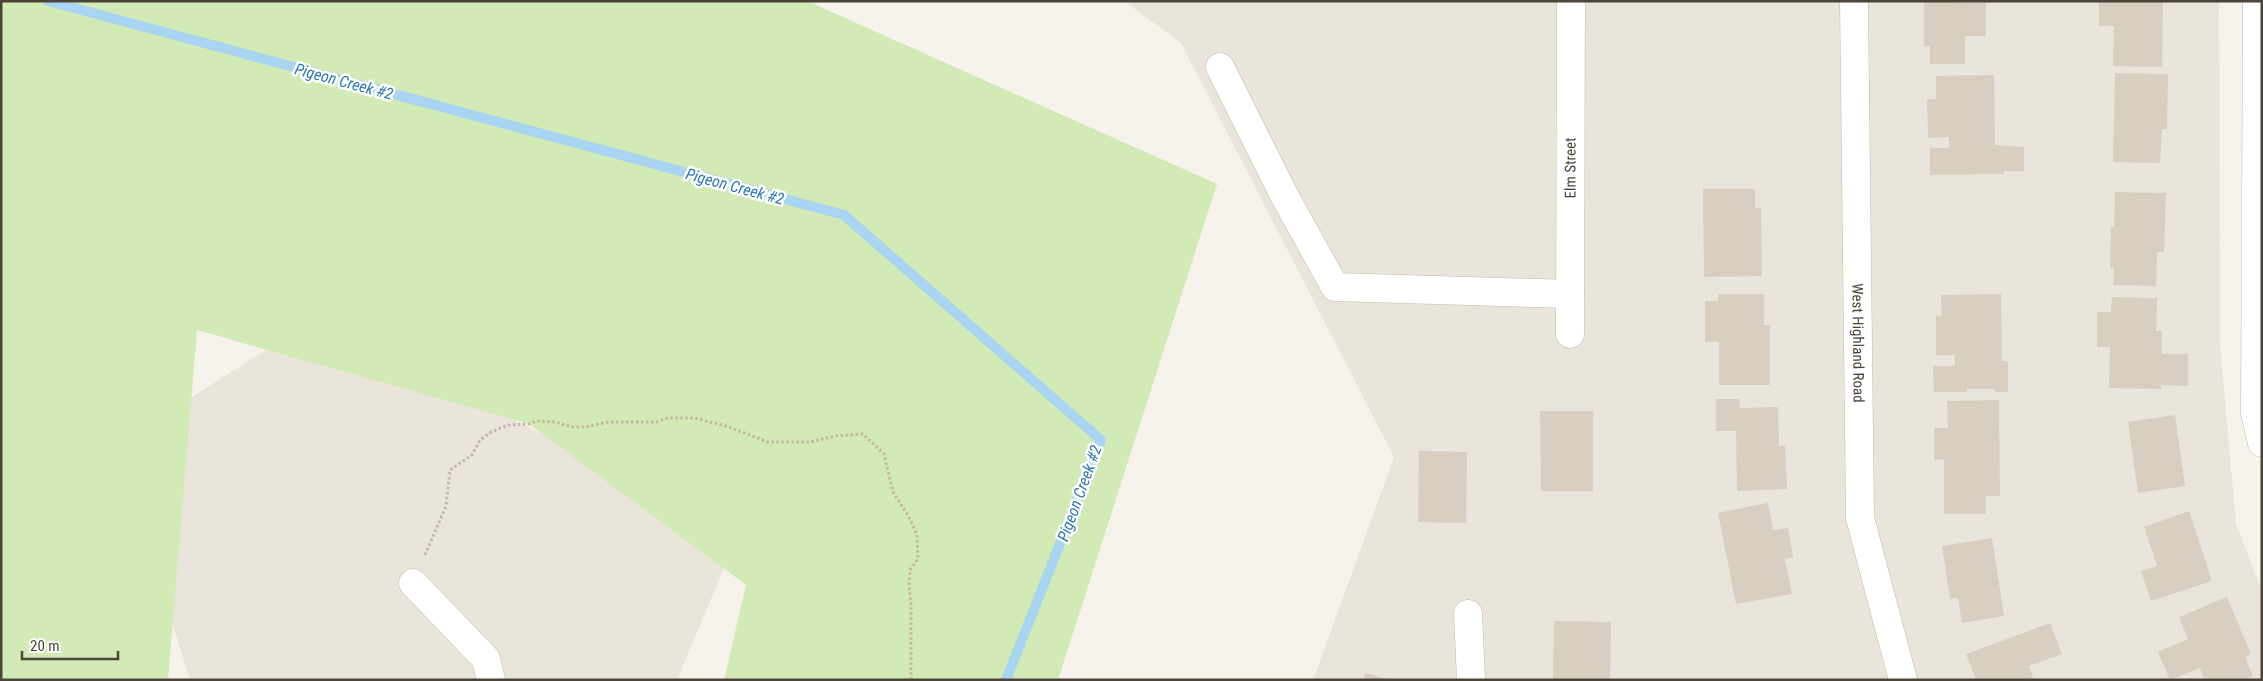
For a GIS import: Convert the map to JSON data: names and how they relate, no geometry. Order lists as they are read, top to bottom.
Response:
{
  "streets": {
    "street": ["Elm Street", "West Highland Road"]
  },
  "water": ["Pigeon Creek #2"],
  "scale_bar": "20 m"
}
